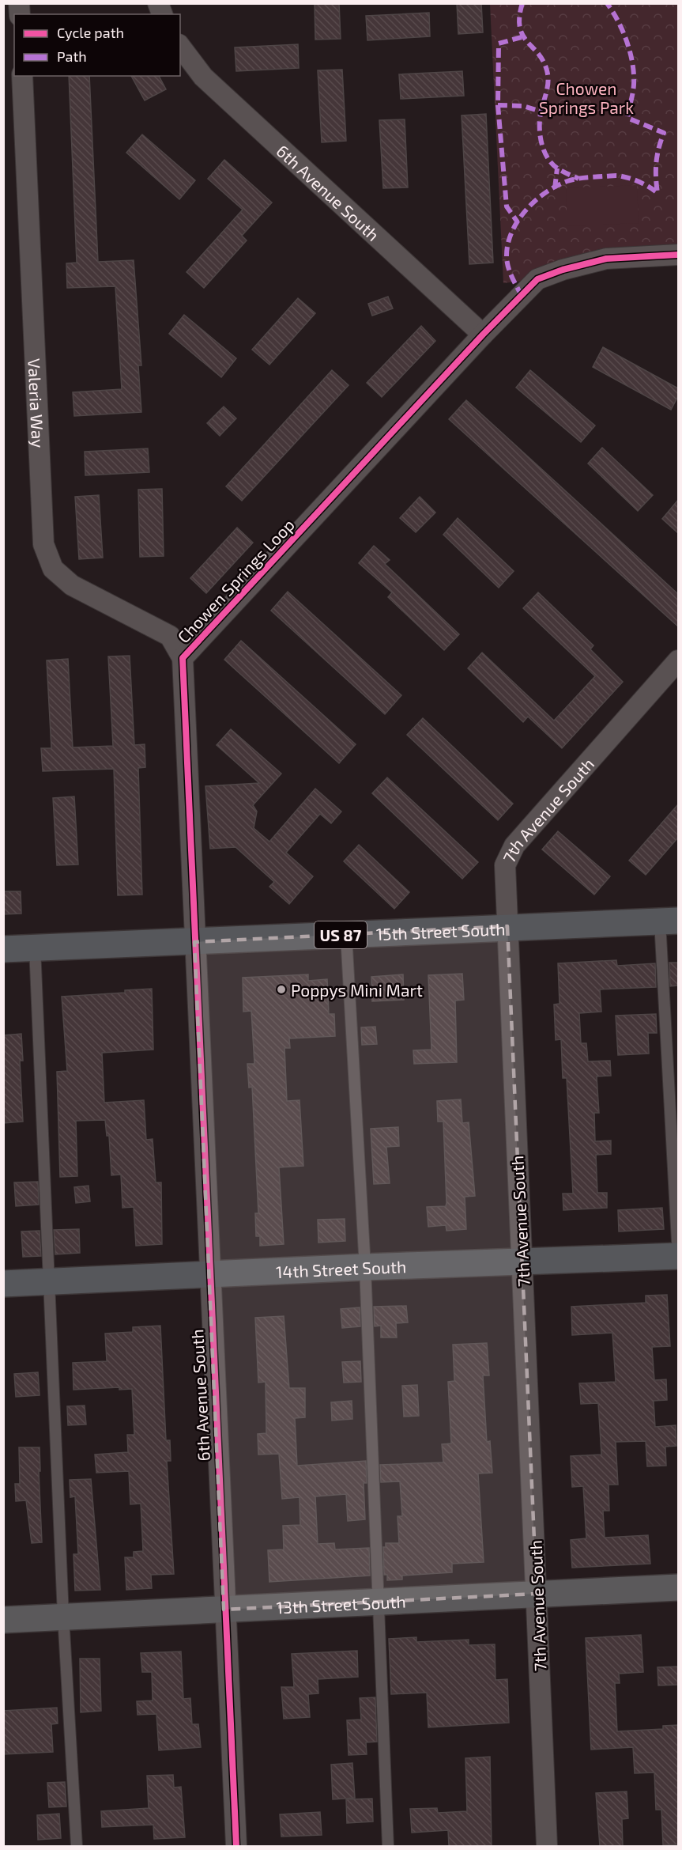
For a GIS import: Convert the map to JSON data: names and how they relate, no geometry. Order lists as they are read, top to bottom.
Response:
{
  "streets": {
    "main road": ["15th Street South", "US 87", "14th Street South"],
    "street": [
      "6th Avenue South",
      "Valeria Way",
      "Chowen Springs Loop",
      "7th Avenue South",
      "13th Street South"
    ]
  },
  "crossings": [
    ["6th Avenue South", "Chowen Springs Loop"],
    ["6th Avenue South", "15th Street South"],
    ["6th Avenue South", "14th Street South"],
    ["6th Avenue South", "13th Street South"],
    ["Valeria Way", "Chowen Springs Loop"],
    ["Chowen Springs Loop", "15th Street South"],
    ["7th Avenue South", "15th Street South"],
    ["7th Avenue South", "14th Street South"],
    ["7th Avenue South", "13th Street South"]
  ],
  "parks": ["Chowen Springs Park"],
  "places": ["Poppys Mini Mart"],
  "legend": ["Cycle path", "Path"]
}
